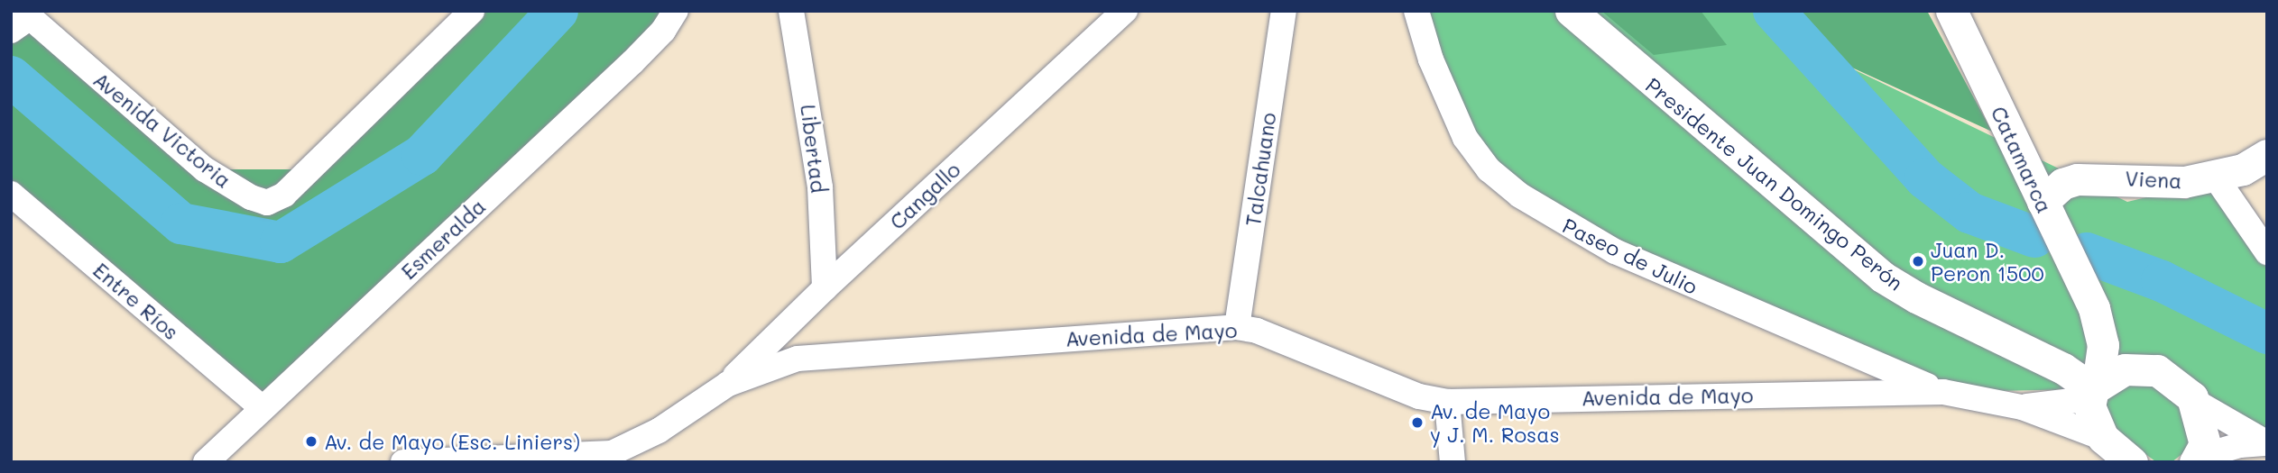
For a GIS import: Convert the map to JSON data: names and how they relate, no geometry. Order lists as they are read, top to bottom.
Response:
{
  "streets": {
    "street": [
      "Avenida Victoria",
      "Libertad",
      "Catamarca",
      "Talcahuano",
      "Viena",
      "Presidente Juan Domingo Perón",
      "Cangallo",
      "Esmeralda",
      "Paseo de Julio",
      "Entre Ríos",
      "Avenida de Mayo"
    ]
  },
  "crossings": [
    ["Libertad", "Cangallo"],
    ["Catamarca", "Viena"],
    ["Catamarca", "Presidente Juan Domingo Perón"],
    ["Catamarca", "Avenida de Mayo"],
    ["Talcahuano", "Avenida de Mayo"],
    ["Presidente Juan Domingo Perón", "Avenida de Mayo"],
    ["Cangallo", "Avenida de Mayo"],
    ["Esmeralda", "Entre Ríos"],
    ["Paseo de Julio", "Avenida de Mayo"]
  ],
  "places": ["Juan D. Peron 1500", "Av. de Mayo y J. M. Rosas", "Av. de Mayo (Esc. Liniers)"]
}
